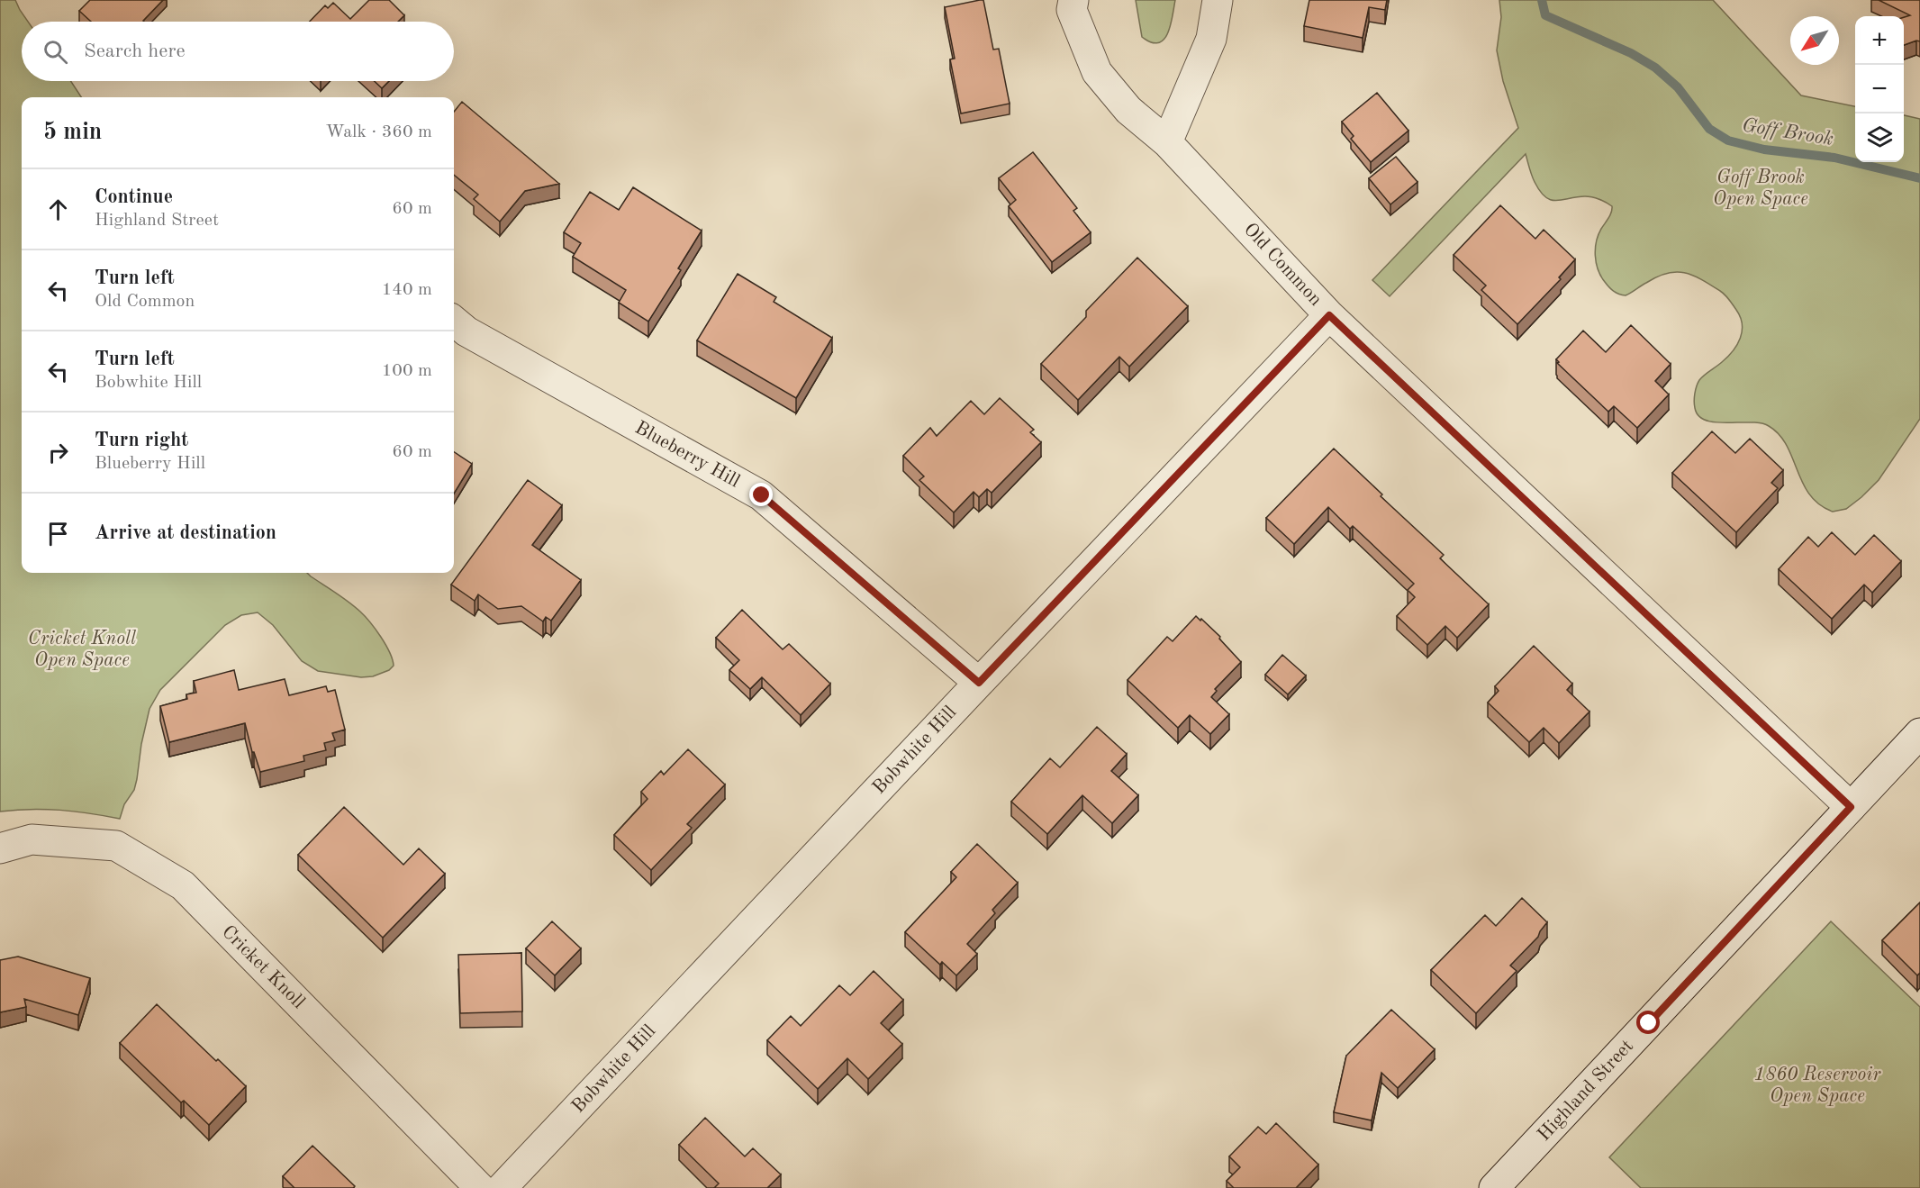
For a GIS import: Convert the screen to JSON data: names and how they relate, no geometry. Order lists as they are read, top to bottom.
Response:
{
  "streets": {
    "street": [
      "Old Common",
      "Blueberry Hill",
      "Bobwhite Hill",
      "Cricket Knoll",
      "Highland Street"
    ]
  },
  "crossings": [
    ["Old Common", "Bobwhite Hill"],
    ["Old Common", "Highland Street"],
    ["Blueberry Hill", "Bobwhite Hill"]
  ],
  "water": ["Goff Brook"],
  "parks": ["Goff Brook Open Space", "Cricket Knoll Open Space", "1860 Reservoir Open Space"],
  "north": "bottom left",
  "page": {
    "map_buttons": ["+", "−"],
    "search": "Search here",
    "heading": ["5 min", "Walk · 360 m"],
    "list": [
      ["Continue", "Highland Street", "60 m"],
      ["Turn left", "Old Common", "140 m"],
      ["Turn left", "Bobwhite Hill", "100 m"],
      ["Turn right", "Blueberry Hill", "60 m"],
      "Arrive at destination"
    ]
  }
}
